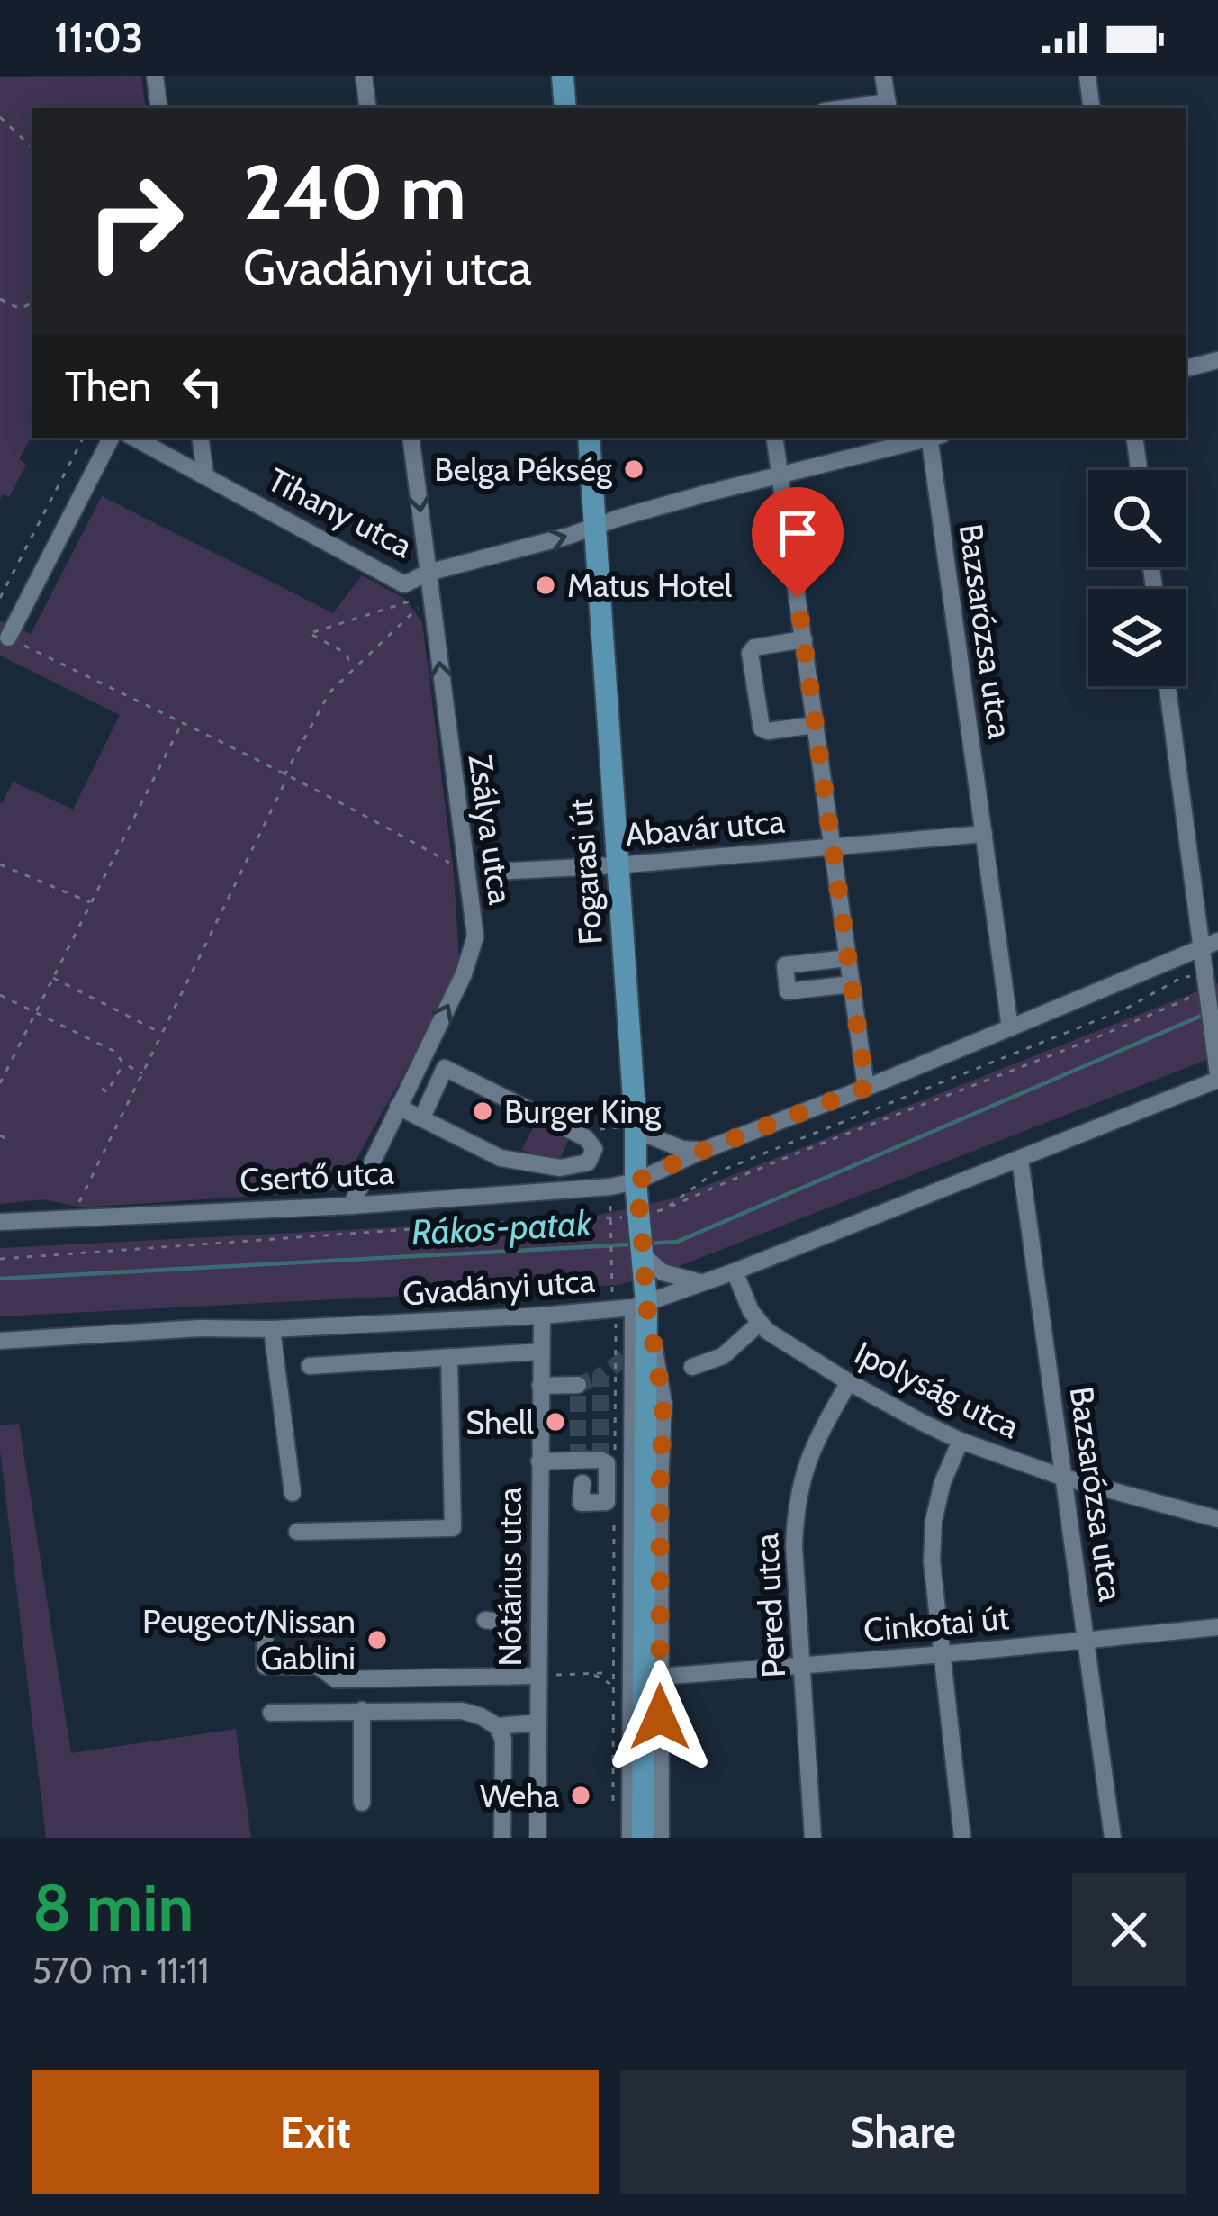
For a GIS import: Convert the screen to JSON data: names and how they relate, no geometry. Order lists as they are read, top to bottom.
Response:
{
  "streets": {
    "main road": ["Fogarasi út"],
    "street": [
      "Tihany utca",
      "Bazsarózsa utca",
      "Abavár utca",
      "Zsálya utca",
      "Csertő utca",
      "Gvadányi utca",
      "Ipolyság utca",
      "Nótárius utca",
      "Pered utca",
      "Cinkotai út"
    ]
  },
  "crossings": [
    ["Tihany utca", "Zsálya utca"],
    ["Bazsarózsa utca", "Abavár utca"],
    ["Bazsarózsa utca", "Gvadányi utca"],
    ["Bazsarózsa utca", "Ipolyság utca"],
    ["Bazsarózsa utca", "Cinkotai út"],
    ["Abavár utca", "Fogarasi út"],
    ["Zsálya utca", "Csertő utca"],
    ["Fogarasi út", "Csertő utca"],
    ["Fogarasi út", "Gvadányi utca"],
    ["Fogarasi út", "Cinkotai út"],
    ["Gvadányi utca", "Ipolyság utca"],
    ["Gvadányi utca", "Nótárius utca"],
    ["Ipolyság utca", "Pered utca"],
    ["Pered utca", "Cinkotai út"]
  ],
  "water": ["Rákos-patak"],
  "places": [
    "Belga Pékség",
    "Matus Hotel",
    "Burger King",
    "Shell",
    "Peugeot/Nissan Gablini",
    "Weha"
  ],
  "page": {
    "status": "11:03",
    "turn": ["240 m", "Gvadányi utca"],
    "then": "Then",
    "heading": ["8 min", "570 m · 11:11"],
    "buttons": ["Exit", "Share"]
  }
}
